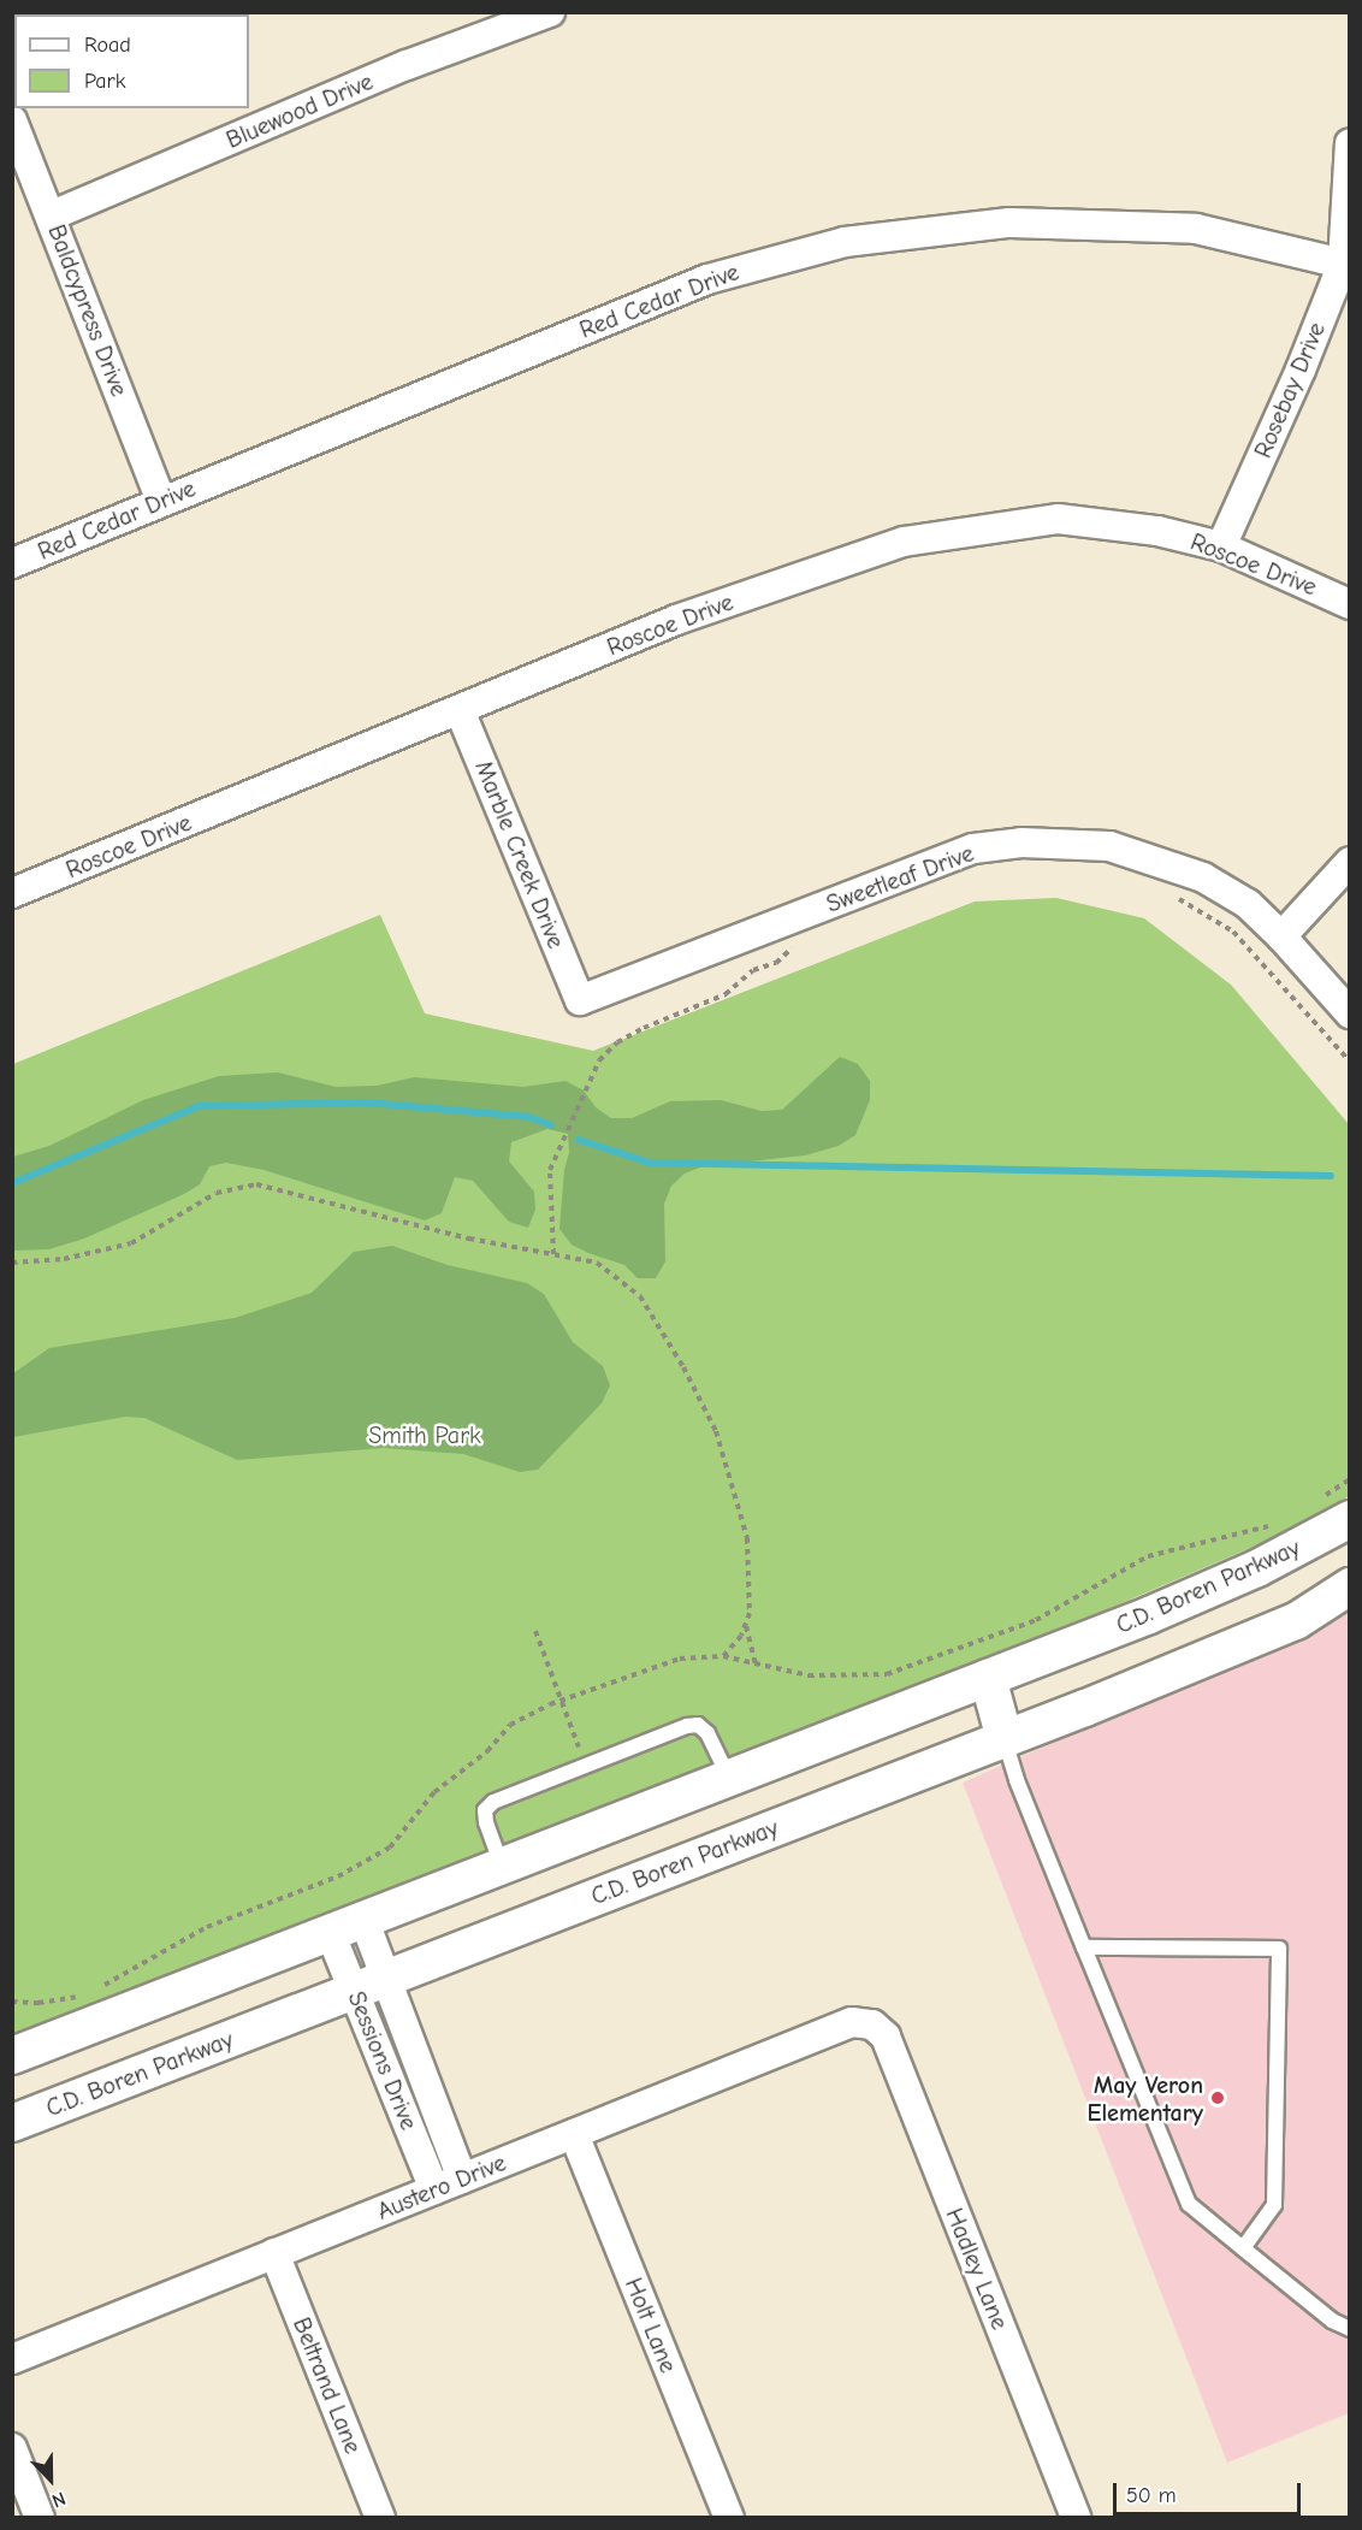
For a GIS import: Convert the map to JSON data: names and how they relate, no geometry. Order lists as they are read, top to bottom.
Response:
{
  "streets": {
    "street": [
      "Bluewood Drive",
      "Red Cedar Drive",
      "Baldcypress Drive",
      "Rosebay Drive",
      "Roscoe Drive",
      "Marble Creek Drive",
      "Sweetleaf Drive",
      "C.D. Boren Parkway",
      "Sessions Drive",
      "Austero Drive",
      "Hadley Lane",
      "Holt Lane",
      "Beltrand Lane"
    ]
  },
  "crossings": [
    ["Bluewood Drive", "Baldcypress Drive"],
    ["Red Cedar Drive", "Baldcypress Drive"],
    ["Red Cedar Drive", "Rosebay Drive"],
    ["Rosebay Drive", "Roscoe Drive"],
    ["Roscoe Drive", "Marble Creek Drive"],
    ["Marble Creek Drive", "Sweetleaf Drive"],
    ["C.D. Boren Parkway", "Sessions Drive"],
    ["Sessions Drive", "Austero Drive"],
    ["Austero Drive", "Hadley Lane"],
    ["Austero Drive", "Holt Lane"],
    ["Austero Drive", "Beltrand Lane"]
  ],
  "parks": ["Smith Park"],
  "places": ["May Veron Elementary"],
  "legend": ["Road", "Park"],
  "scale_bar": "50 m",
  "north": "bottom"
}
